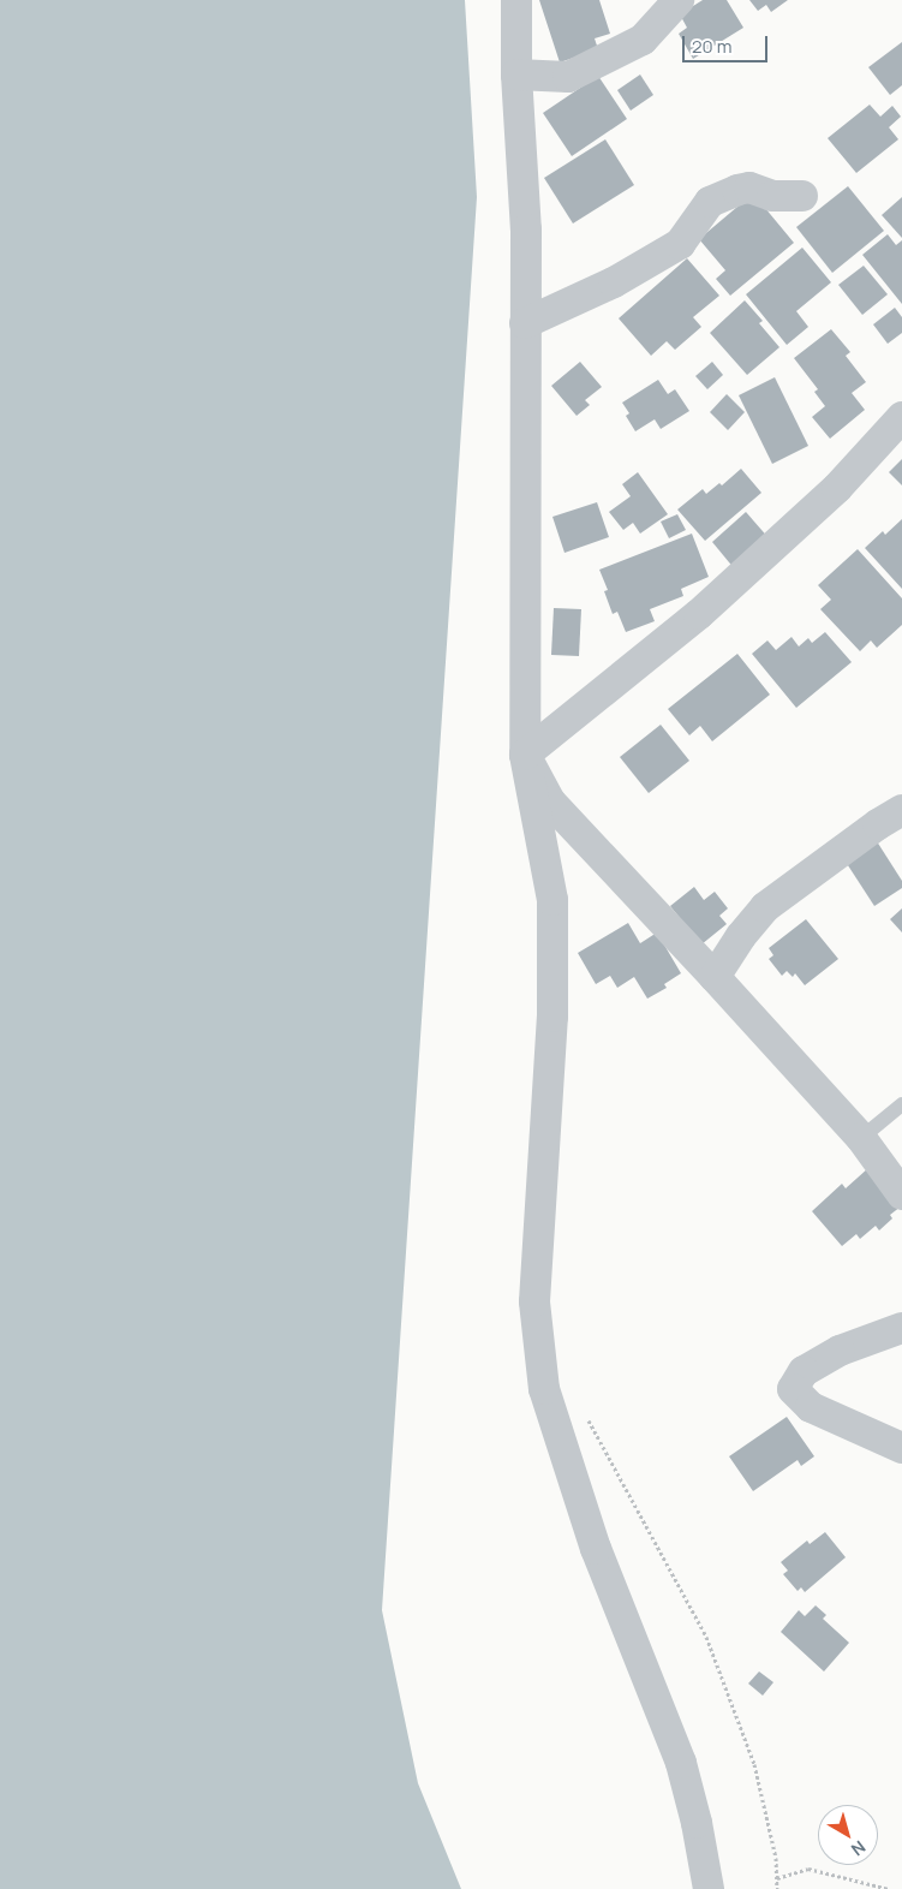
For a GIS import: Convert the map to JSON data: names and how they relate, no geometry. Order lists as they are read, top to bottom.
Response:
{
  "scale_bar": "20 m",
  "north": "bottom right"
}
